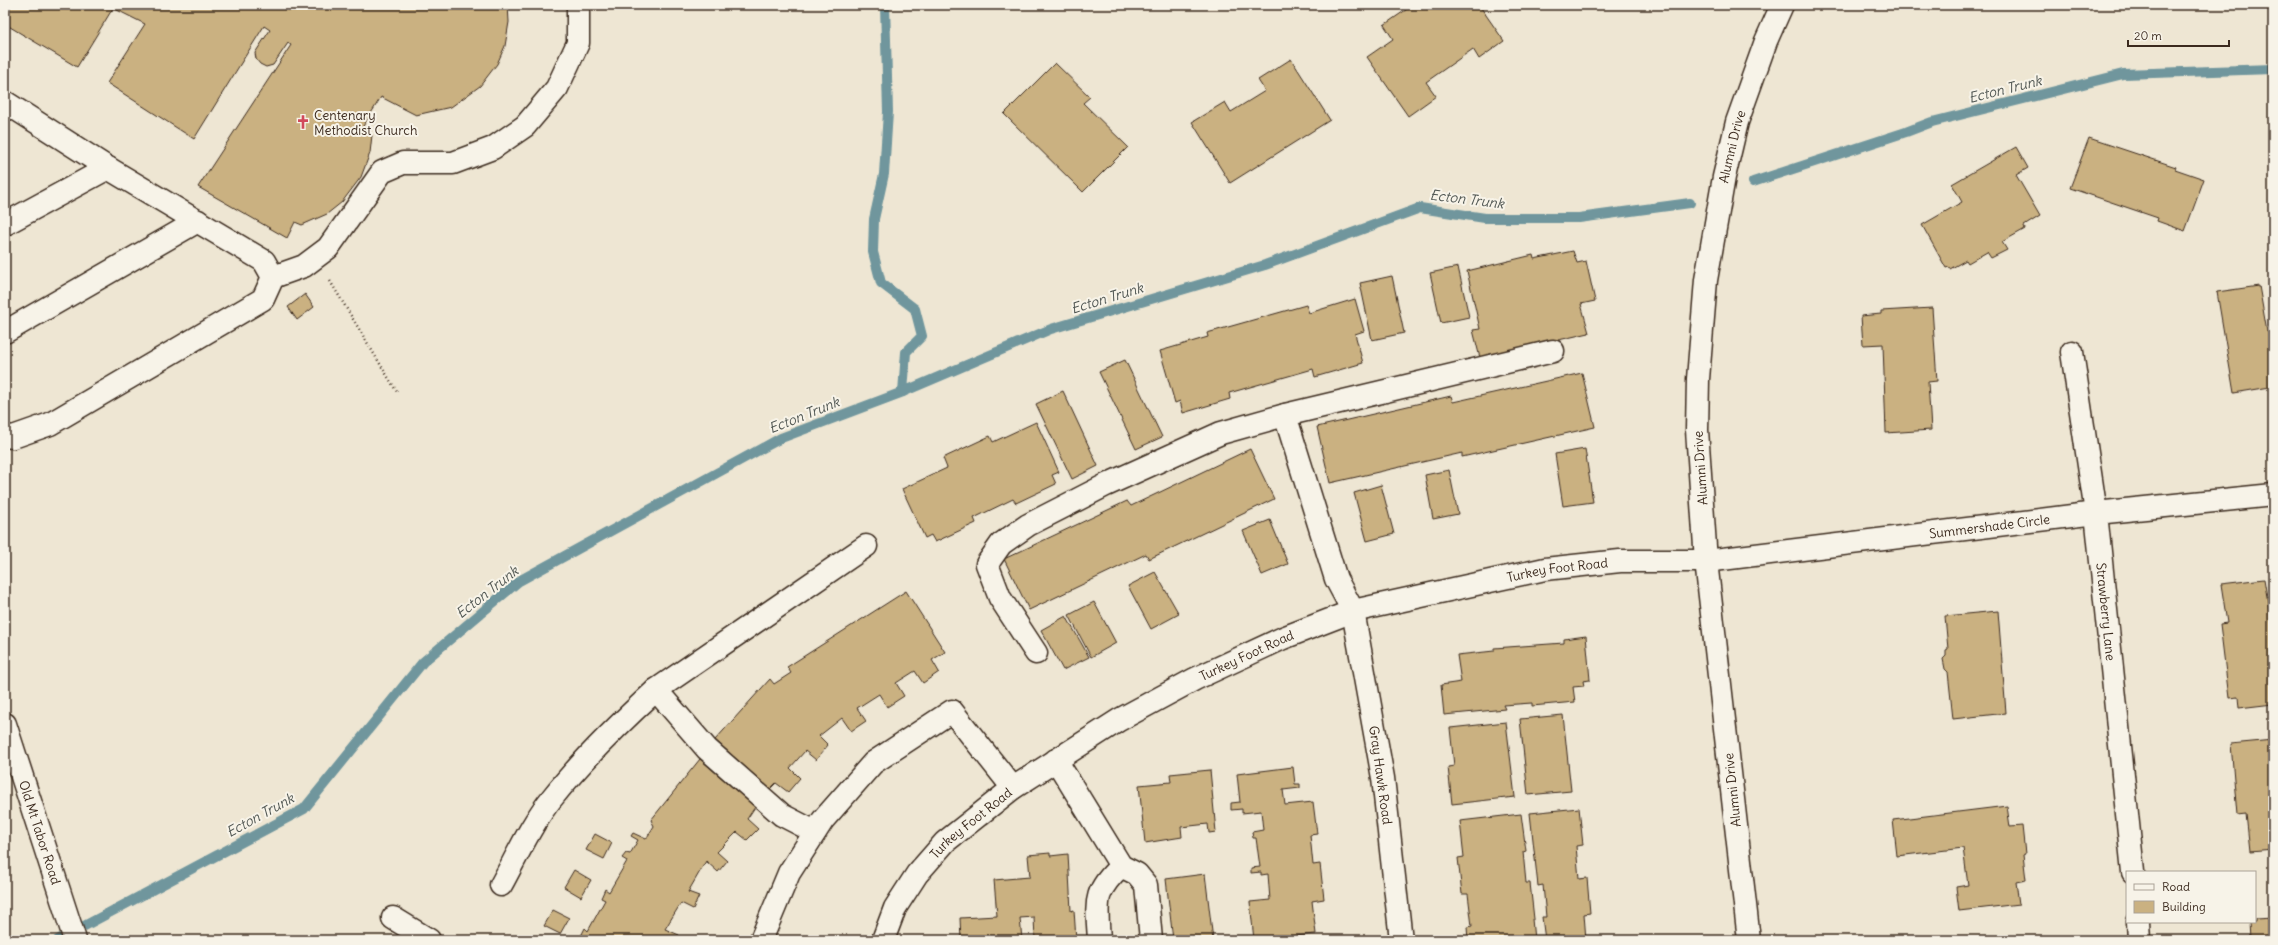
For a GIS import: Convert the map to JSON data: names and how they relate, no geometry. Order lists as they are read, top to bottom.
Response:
{
  "streets": {
    "street": [
      "Alumni Drive",
      "Summershade Circle",
      "Turkey Foot Road",
      "Strawberry Lane",
      "Gray Hawk Road",
      "Old Mt Tabor Road"
    ]
  },
  "crossings": [
    ["Alumni Drive", "Summershade Circle"],
    ["Alumni Drive", "Turkey Foot Road"],
    ["Summershade Circle", "Turkey Foot Road"],
    ["Summershade Circle", "Strawberry Lane"],
    ["Turkey Foot Road", "Gray Hawk Road"]
  ],
  "water": ["Ecton Trunk"],
  "places": {
    "church": ["Centenary Methodist Church"]
  },
  "legend": ["Road", "Building"],
  "scale_bar": "20 m"
}
